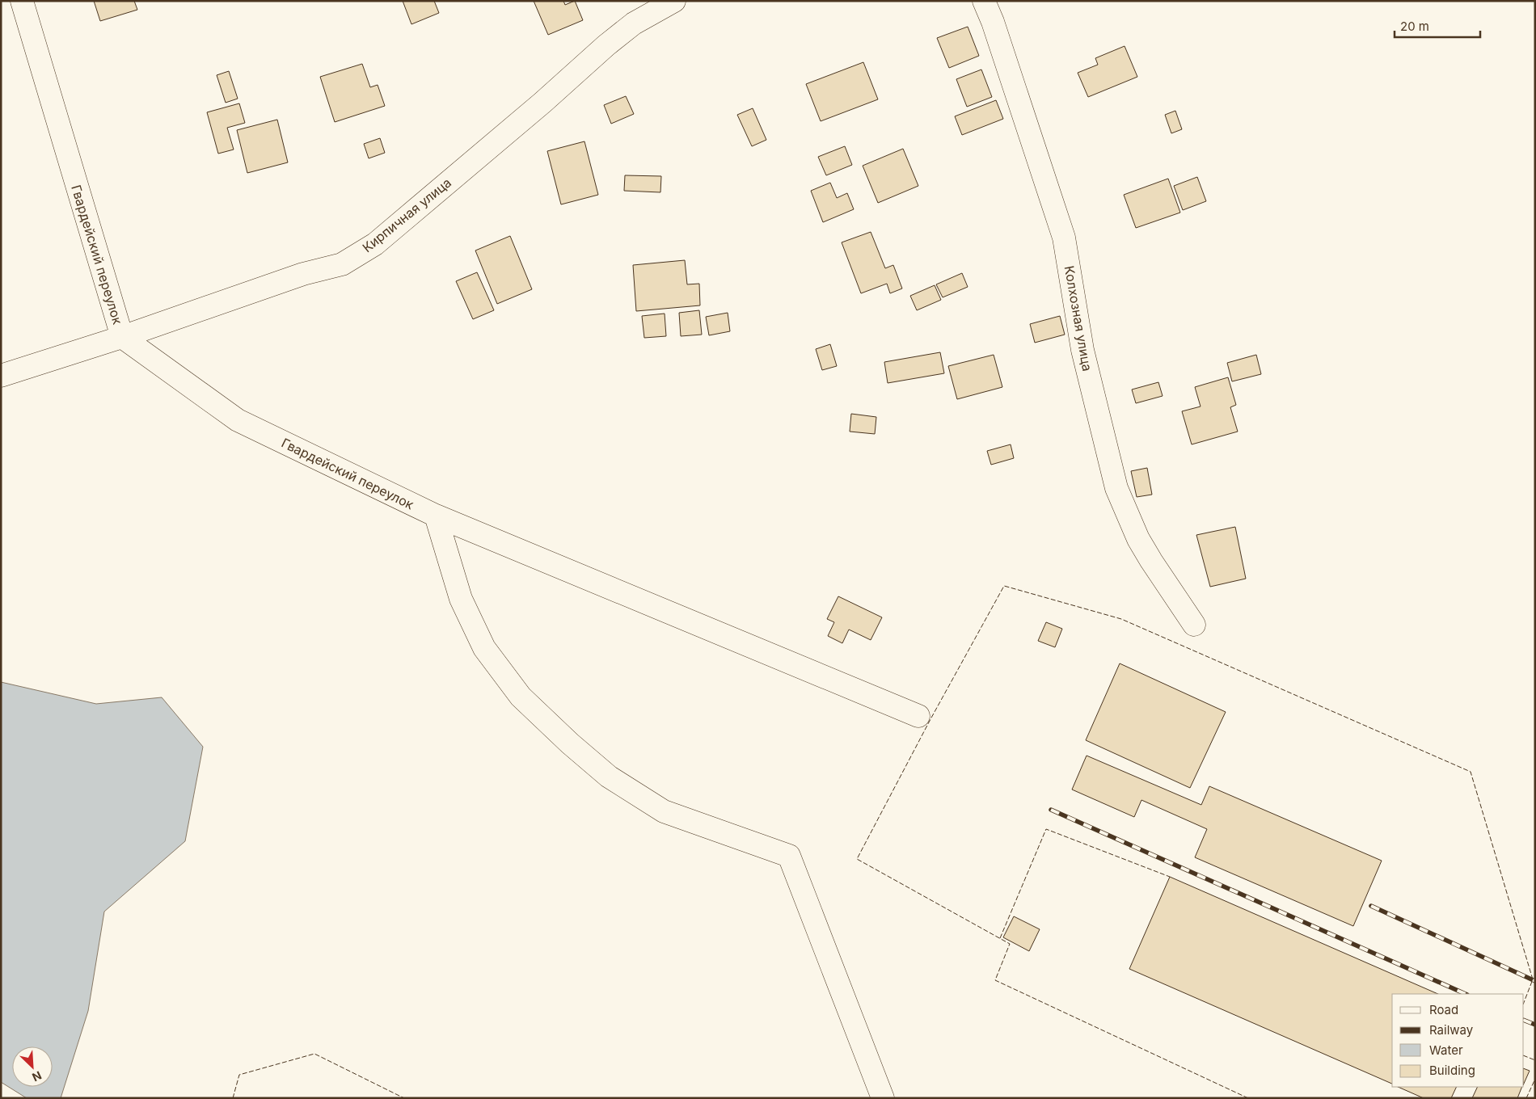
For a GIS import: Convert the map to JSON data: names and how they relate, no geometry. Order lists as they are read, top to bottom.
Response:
{
  "streets": {
    "street": ["Кирпичная улица", "Гвардейский переулок", "Колхозная улица"]
  },
  "crossings": [
    ["Кирпичная улица", "Гвардейский переулок"]
  ],
  "legend": [
    "Road",
    "Railway",
    "Water",
    "Building"
  ],
  "scale_bar": "20 m",
  "north": "bottom right"
}
